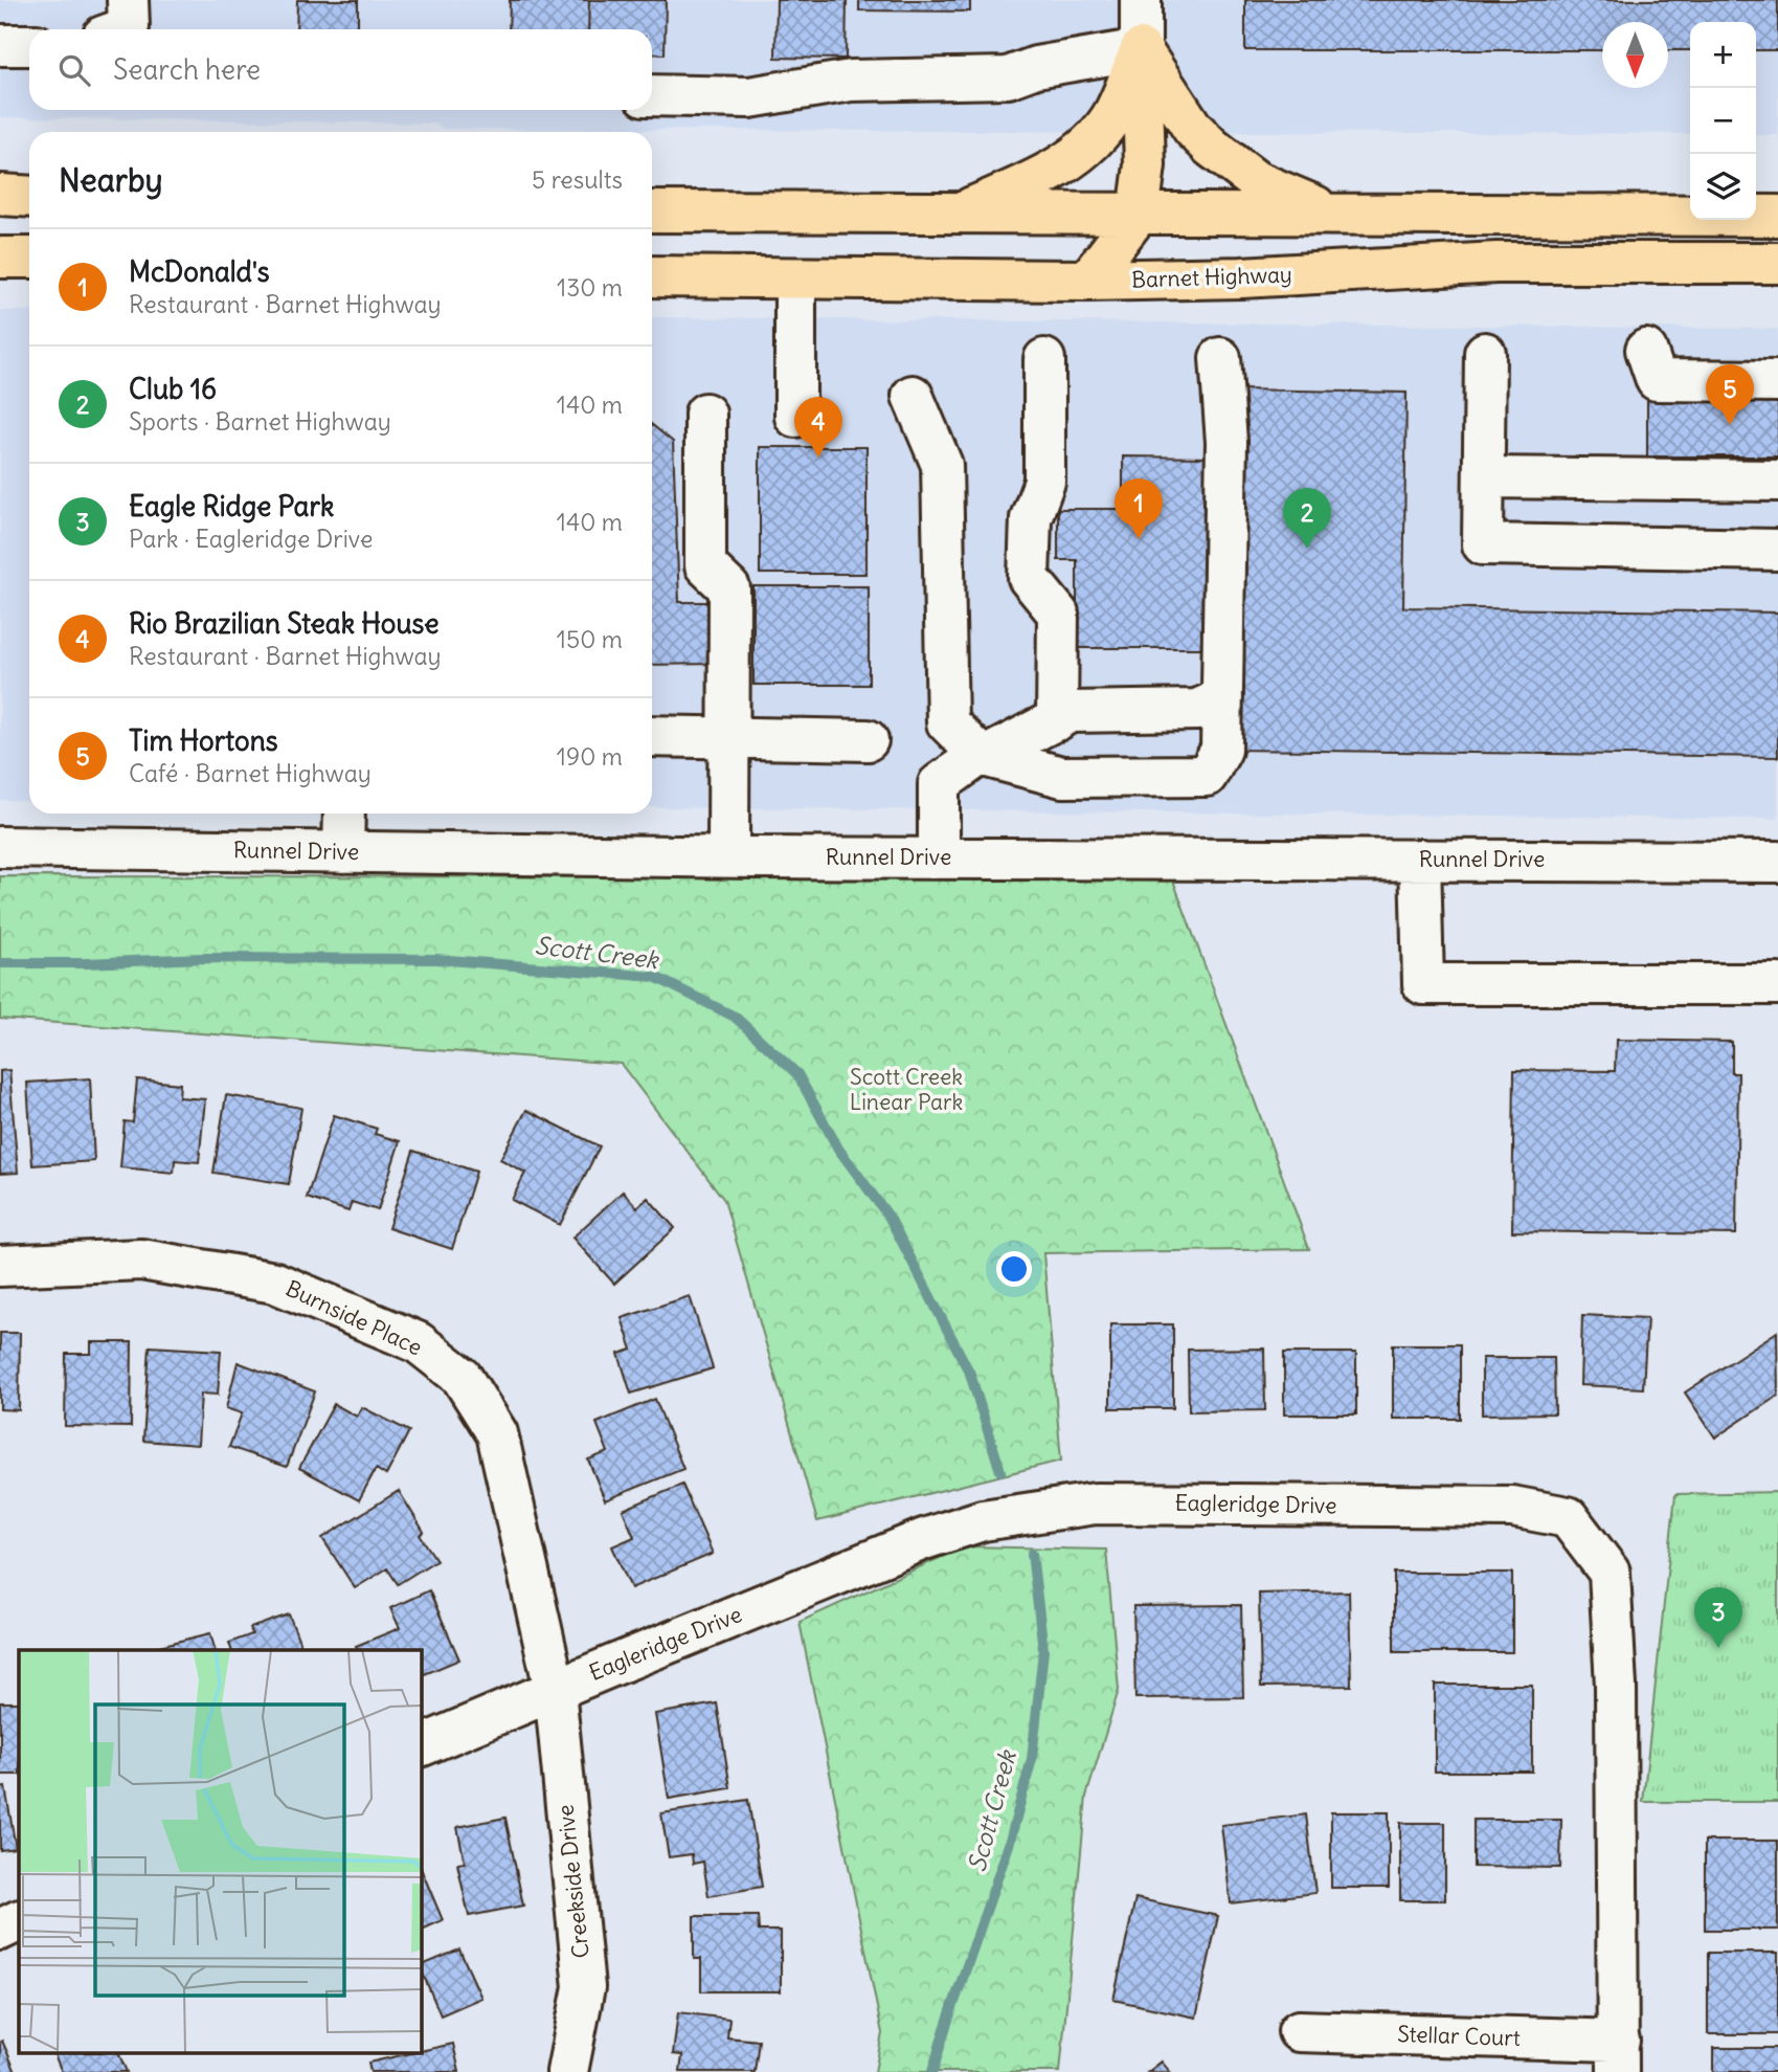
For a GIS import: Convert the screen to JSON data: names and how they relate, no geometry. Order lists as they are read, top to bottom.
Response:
{
  "streets": {
    "main road": ["Barnet Highway"],
    "street": [
      "Runnel Drive",
      "Burnside Place",
      "Eagleridge Drive",
      "Creekside Drive",
      "Stellar Court"
    ]
  },
  "crossings": [
    ["Burnside Place", "Eagleridge Drive"],
    ["Burnside Place", "Creekside Drive"],
    ["Eagleridge Drive", "Creekside Drive"],
    ["Eagleridge Drive", "Stellar Court"]
  ],
  "water": ["Scott Creek"],
  "parks": ["Scott Creek Linear Park"],
  "north": "bottom",
  "page": {
    "map_buttons": ["+", "−"],
    "search": "Search here",
    "heading": ["Nearby", "5 results"],
    "list": [
      {
        "mark": "1",
        "name": "McDonald's",
        "note": "Restaurant · Barnet Highway",
        "value": "130 m"
      },
      {
        "mark": "2",
        "name": "Club 16",
        "note": "Sports · Barnet Highway",
        "value": "140 m"
      },
      {
        "mark": "3",
        "name": "Eagle Ridge Park",
        "note": "Park · Eagleridge Drive",
        "value": "140 m"
      },
      {
        "mark": "4",
        "name": "Rio Brazilian Steak House",
        "note": "Restaurant · Barnet Highway",
        "value": "150 m"
      },
      {
        "mark": "5",
        "name": "Tim Hortons",
        "note": "Café · Barnet Highway",
        "value": "190 m"
      }
    ],
    "pins": [
      "5",
      "4",
      "1",
      "2",
      "3"
    ]
  }
}
